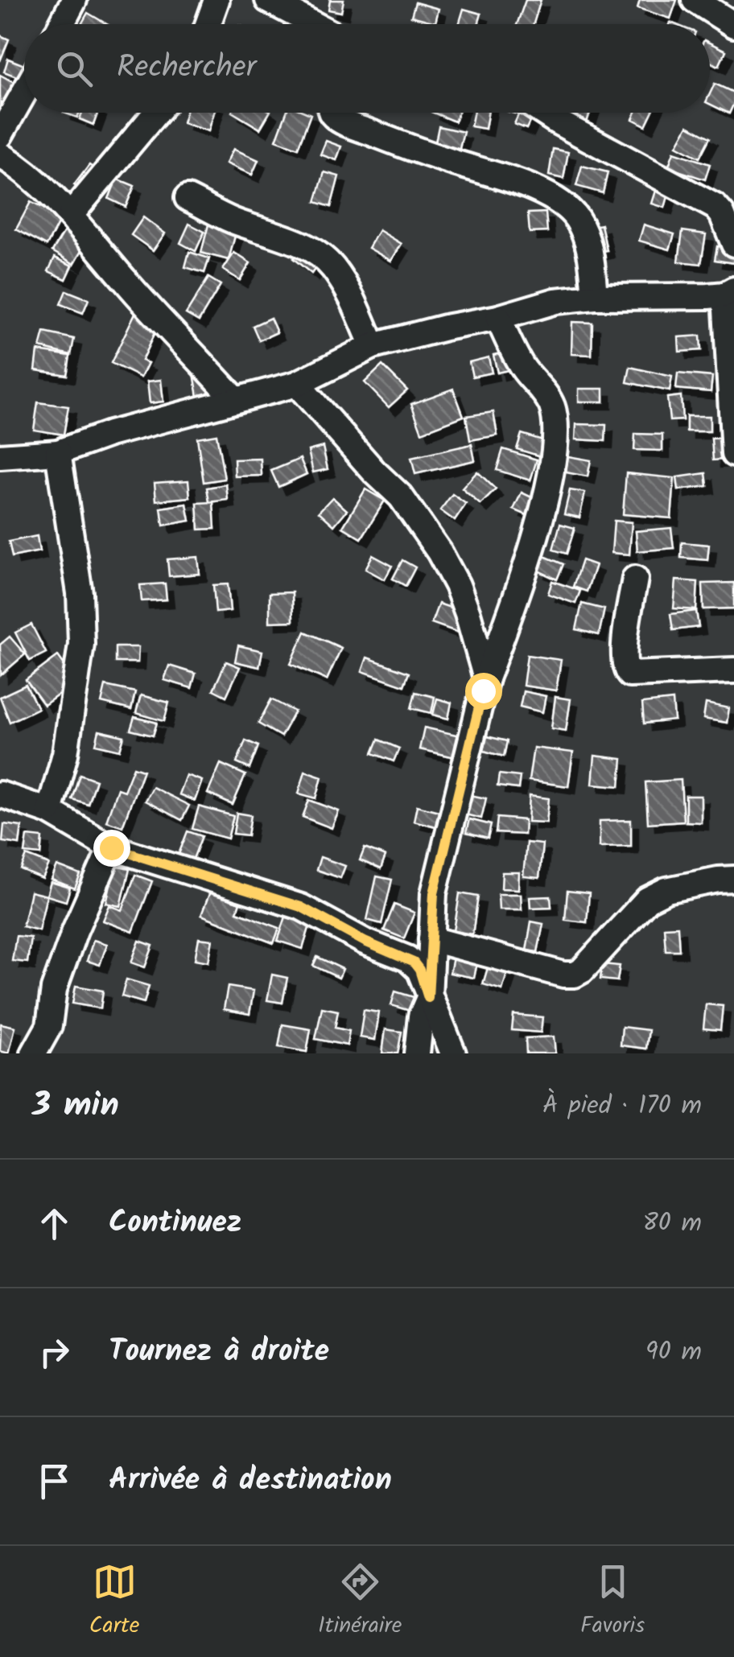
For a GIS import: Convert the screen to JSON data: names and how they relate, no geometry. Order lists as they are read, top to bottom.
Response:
{
  "page": {
    "search": "Rechercher",
    "heading": ["3 min", "À pied · 170 m"],
    "list": [
      ["Continuez", "80 m"],
      ["Tournez à droite", "90 m"],
      "Arrivée à destination"
    ],
    "nav": ["Carte", "Itinéraire", "Favoris"]
  }
}
